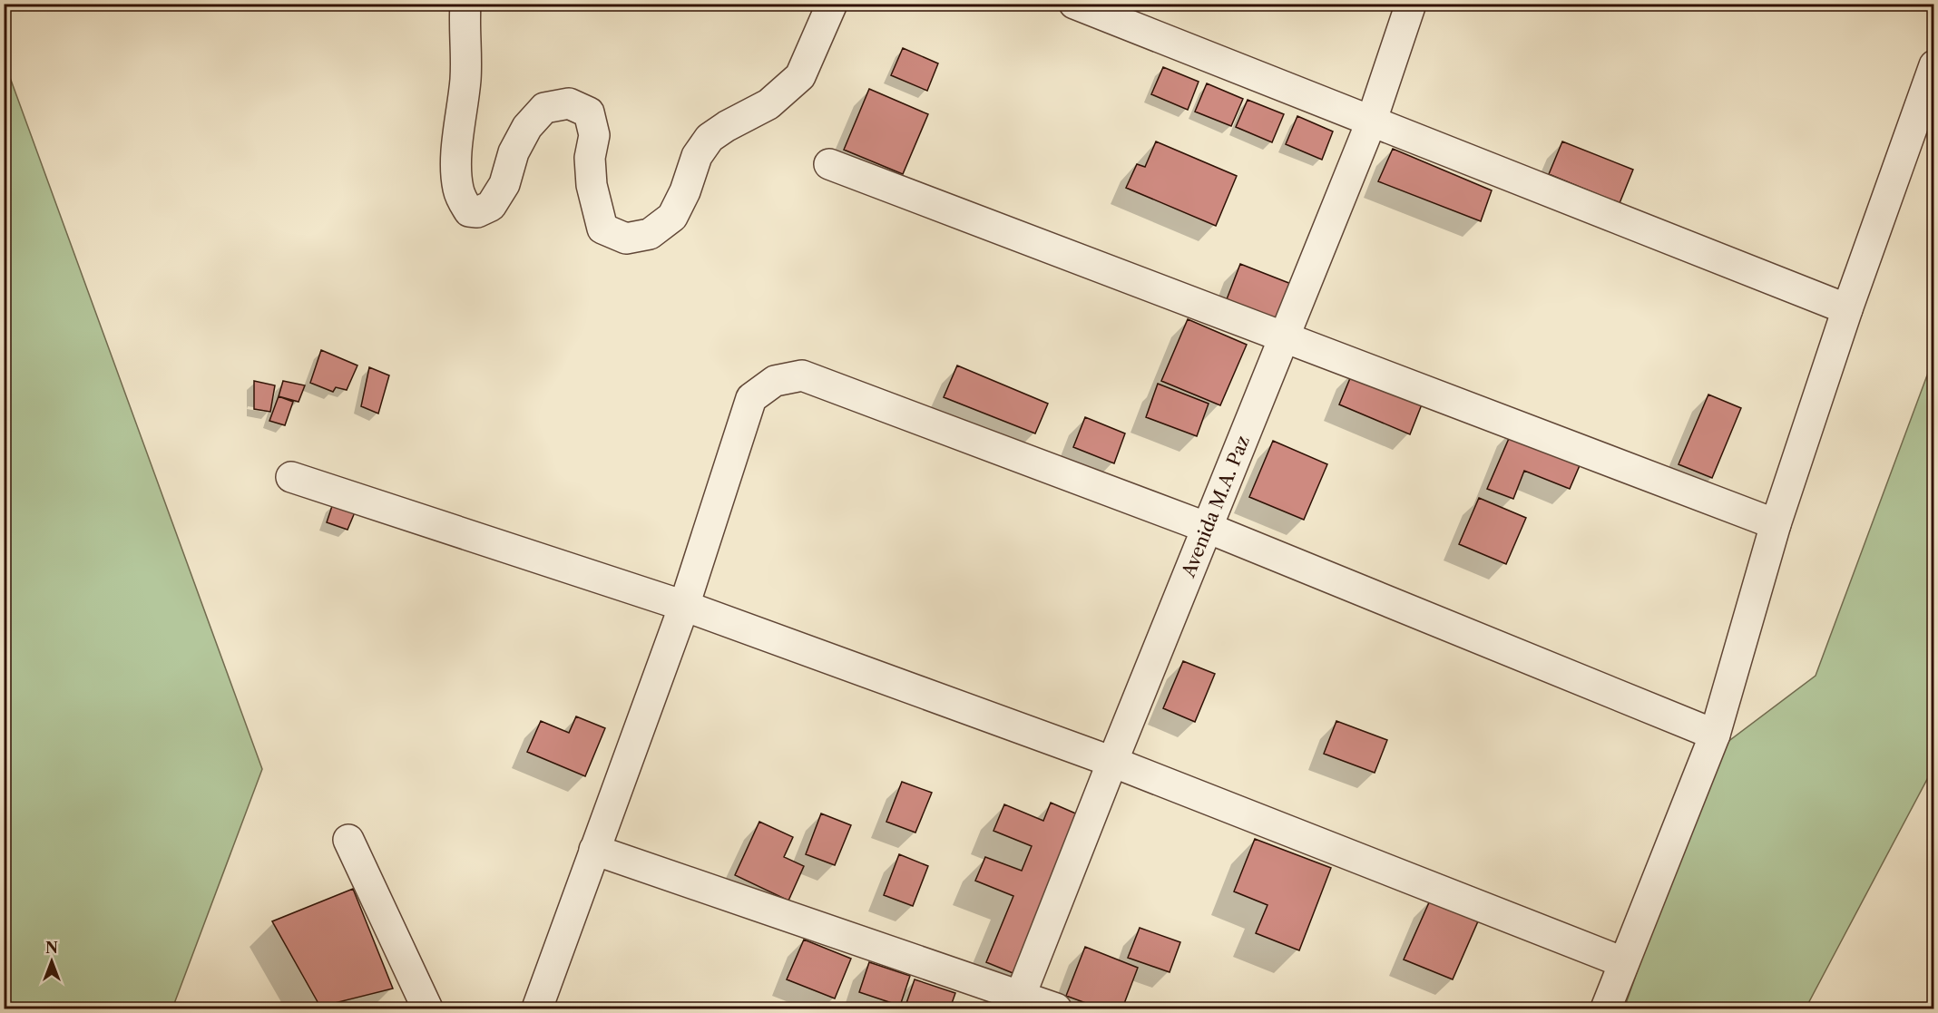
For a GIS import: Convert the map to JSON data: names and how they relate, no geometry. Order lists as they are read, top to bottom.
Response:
{
  "streets": {
    "street": ["Avenida M.A. Paz"]
  },
  "north": "top"
}
